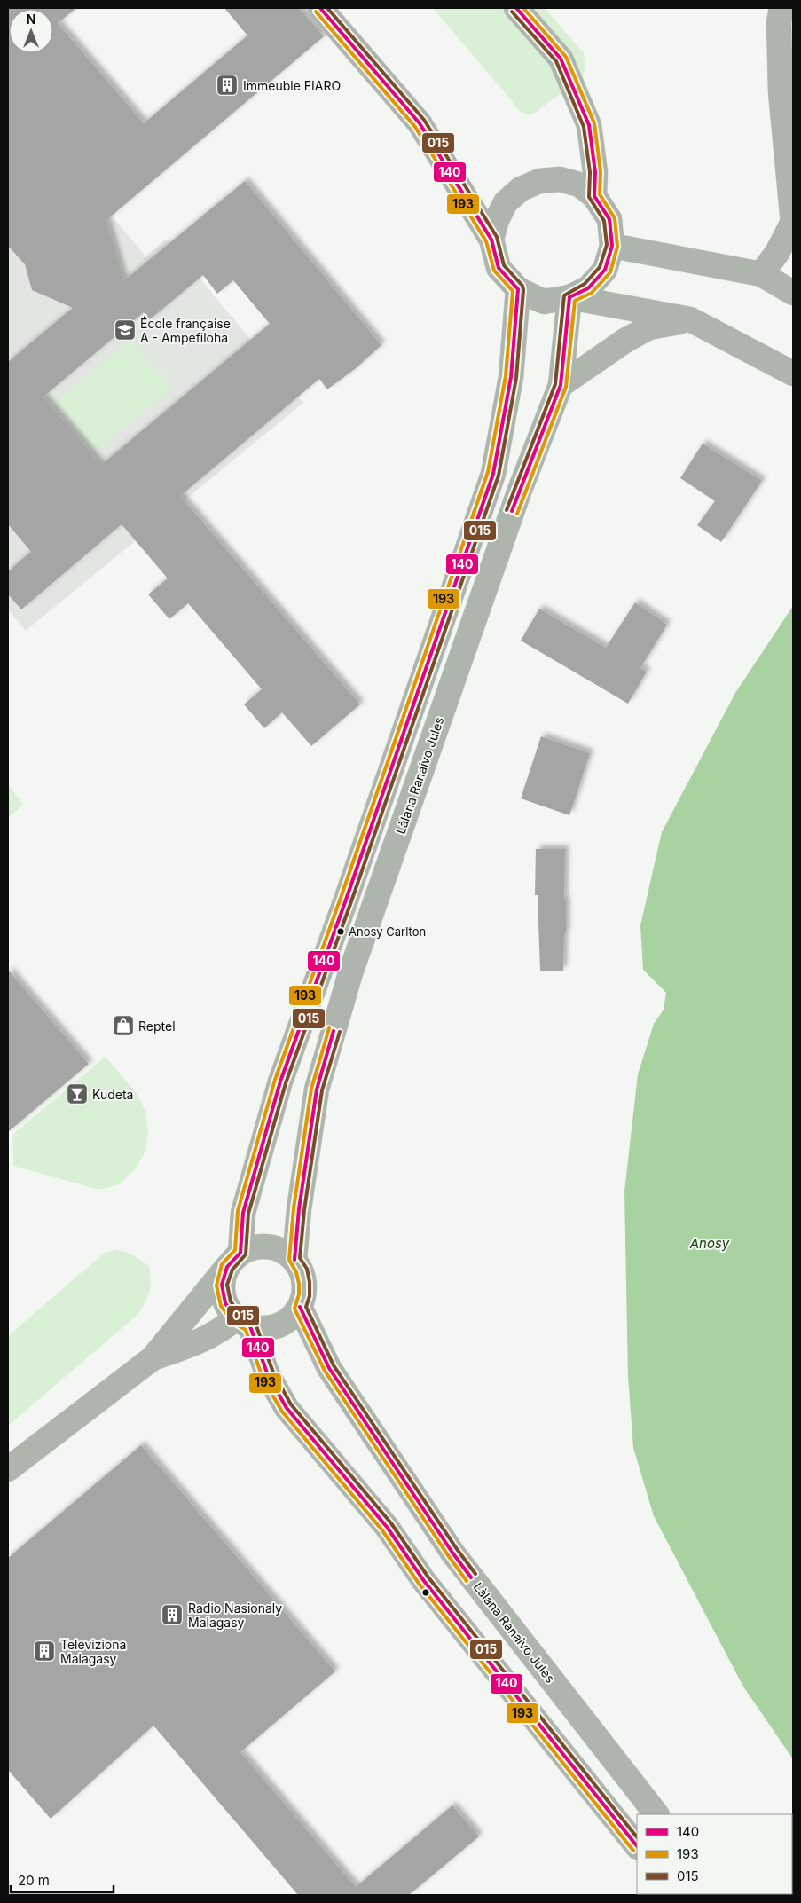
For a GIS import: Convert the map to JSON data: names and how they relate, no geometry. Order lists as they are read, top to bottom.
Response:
{
  "streets": {
    "main road": ["Làlana Ranaivo Jules"]
  },
  "water": ["Anosy"],
  "places": {
    "building": ["Immeuble FIARO", "Radio Nasionaly Malagasy", "Televiziona Malagasy"],
    "school or university": ["École française A - Ampefiloha"],
    "other": ["Anosy Carlton"],
    "shop": ["Reptel"],
    "bar": ["Kudeta"]
  },
  "lines": ["transit line 140", "transit line 193", "transit line 015"],
  "legend": ["140", "193", "015"],
  "scale_bar": "20 m",
  "north": "top"
}
